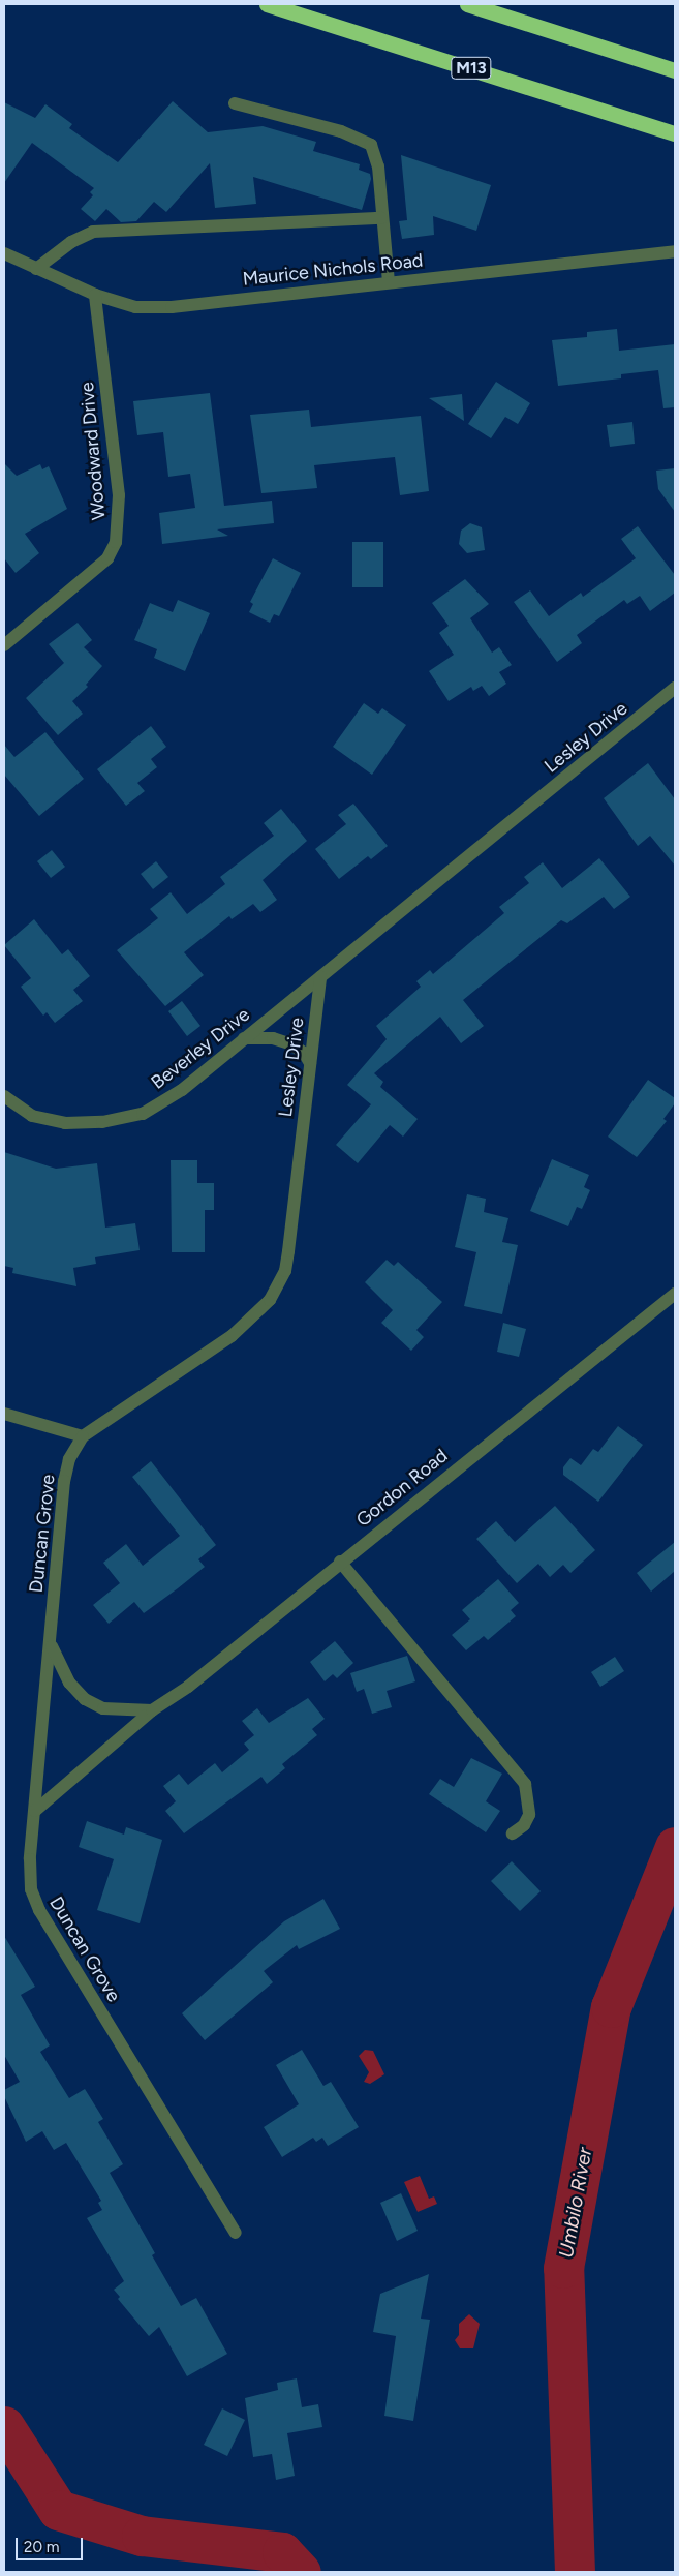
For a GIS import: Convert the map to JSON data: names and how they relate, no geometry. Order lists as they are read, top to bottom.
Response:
{
  "streets": {
    "highway": ["M13"],
    "street": [
      "Maurice Nichols Road",
      "Woodward Drive",
      "Lesley Drive",
      "Beverley Drive",
      "Gordon Road",
      "Duncan Grove"
    ]
  },
  "crossings": [
    ["Maurice Nichols Road", "Woodward Drive"],
    ["Lesley Drive", "Beverley Drive"],
    ["Lesley Drive", "Duncan Grove"],
    ["Gordon Road", "Duncan Grove"]
  ],
  "water": ["Umbilo River"],
  "scale_bar": "20 m"
}
